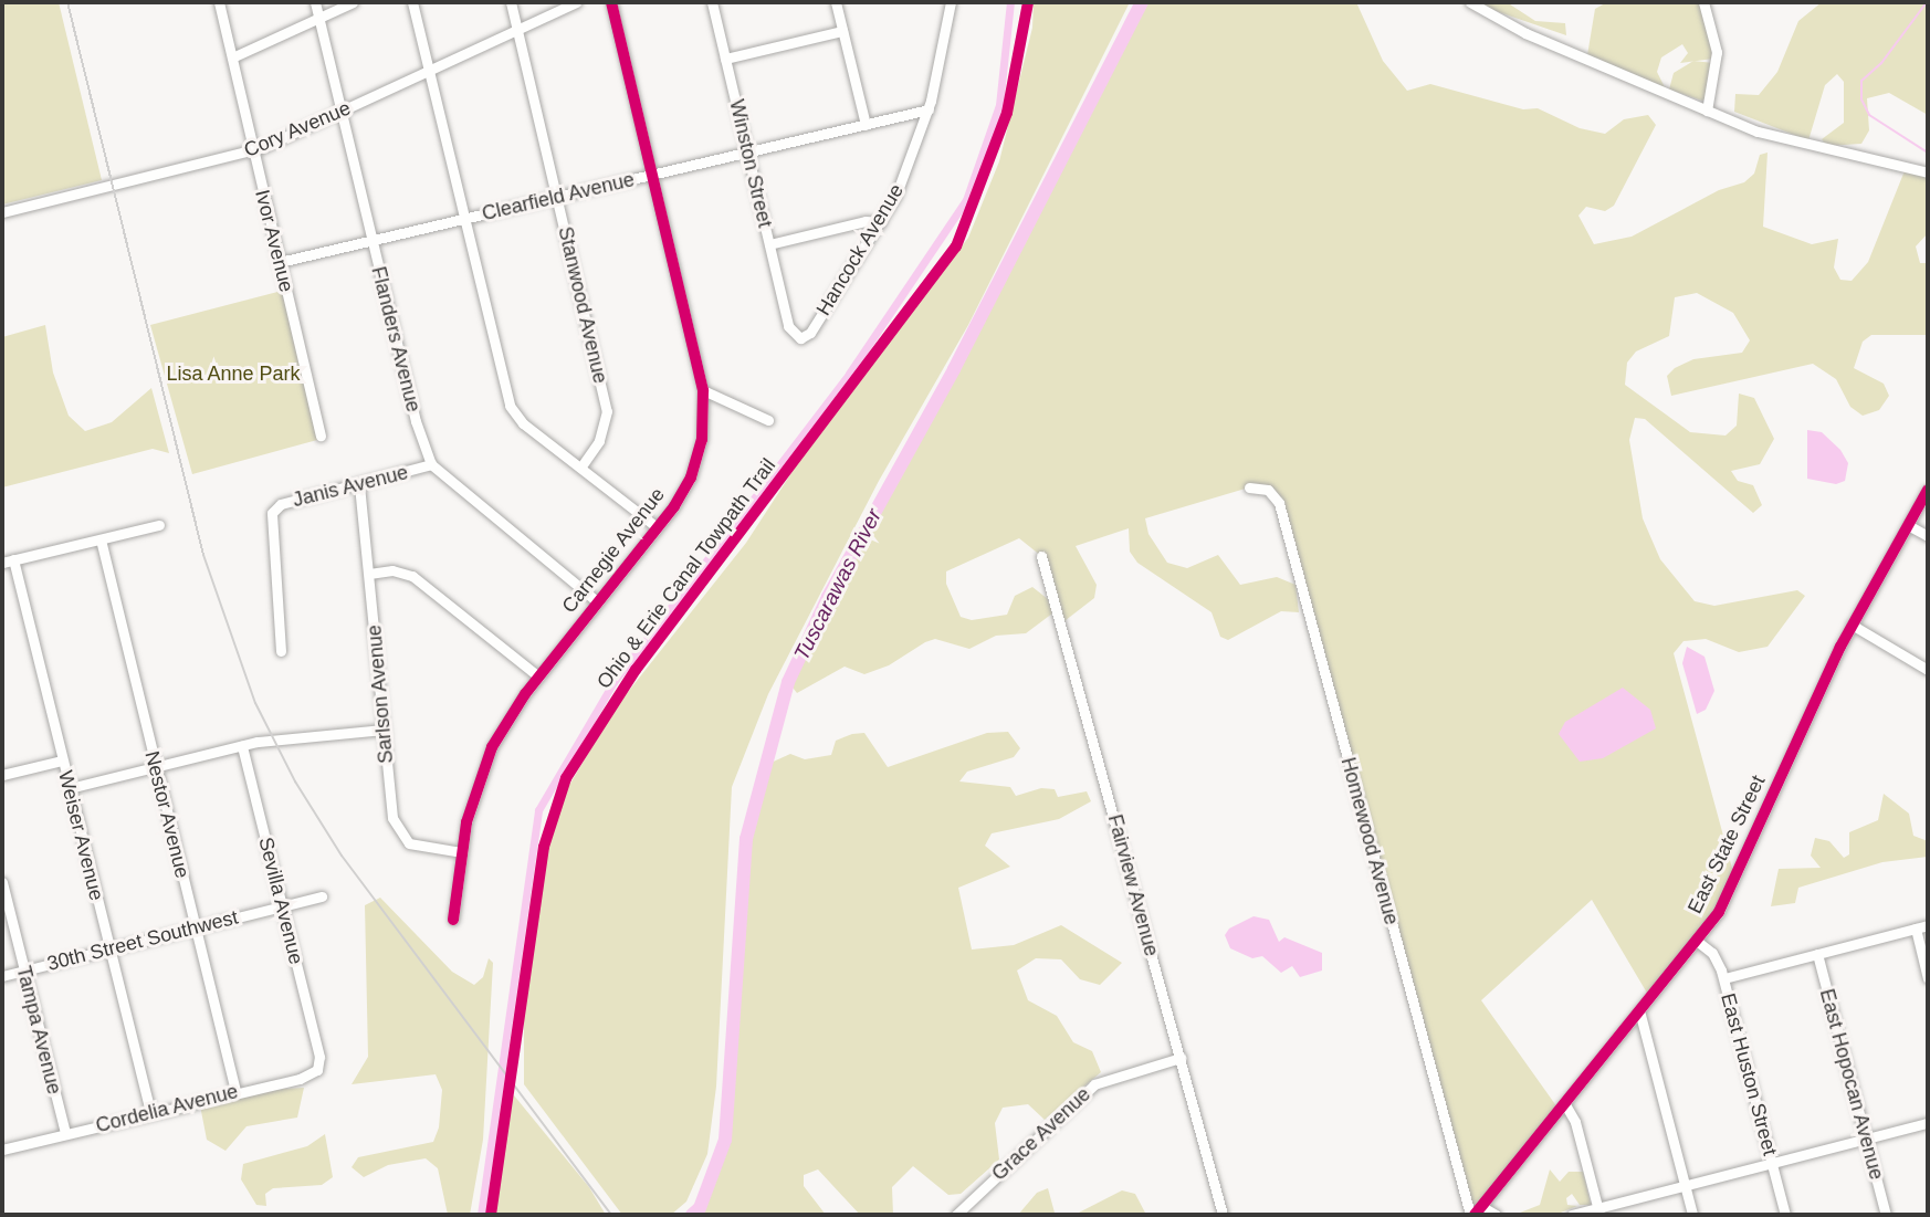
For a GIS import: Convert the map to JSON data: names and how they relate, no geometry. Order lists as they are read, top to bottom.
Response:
{
  "streets": {
    "street": [
      "Cory Avenue",
      "Winston Street",
      "Clearfield Avenue",
      "Ivor Avenue",
      "Hancock Avenue",
      "Stanwood Avenue",
      "Flanders Avenue",
      "Janis Avenue",
      "Carnegie Avenue",
      "Sarlson Avenue",
      "Nestor Avenue",
      "Weiser Avenue",
      "Homewood Avenue",
      "East State Street",
      "Fairview Avenue",
      "Sevilla Avenue",
      "30th Street Southwest",
      "Tampa Avenue",
      "East Huston Street",
      "East Hopocan Avenue",
      "Cordelia Avenue",
      "Grace Avenue"
    ],
    "cycle path": ["Ohio & Erie Canal Towpath Trail"]
  },
  "crossings": [
    ["Cory Avenue", "Ivor Avenue"],
    ["Cory Avenue", "Stanwood Avenue"],
    ["Cory Avenue", "Flanders Avenue"],
    ["Winston Street", "Clearfield Avenue"],
    ["Winston Street", "Hancock Avenue"],
    ["Clearfield Avenue", "Ivor Avenue"],
    ["Clearfield Avenue", "Hancock Avenue"],
    ["Clearfield Avenue", "Stanwood Avenue"],
    ["Clearfield Avenue", "Flanders Avenue"],
    ["Clearfield Avenue", "Carnegie Avenue"],
    ["Flanders Avenue", "Janis Avenue"],
    ["Janis Avenue", "Sarlson Avenue"],
    ["Carnegie Avenue", "Sarlson Avenue"],
    ["Nestor Avenue", "30th Street Southwest"],
    ["Nestor Avenue", "Cordelia Avenue"],
    ["Weiser Avenue", "30th Street Southwest"],
    ["Weiser Avenue", "Cordelia Avenue"],
    ["Homewood Avenue", "East State Street"],
    ["East State Street", "East Huston Street"],
    ["Fairview Avenue", "Grace Avenue"],
    ["Sevilla Avenue", "30th Street Southwest"],
    ["Sevilla Avenue", "Cordelia Avenue"],
    ["30th Street Southwest", "Tampa Avenue"],
    ["Tampa Avenue", "Cordelia Avenue"]
  ],
  "water": ["Tuscarawas River"],
  "parks": ["Lisa Anne Park"]
}
